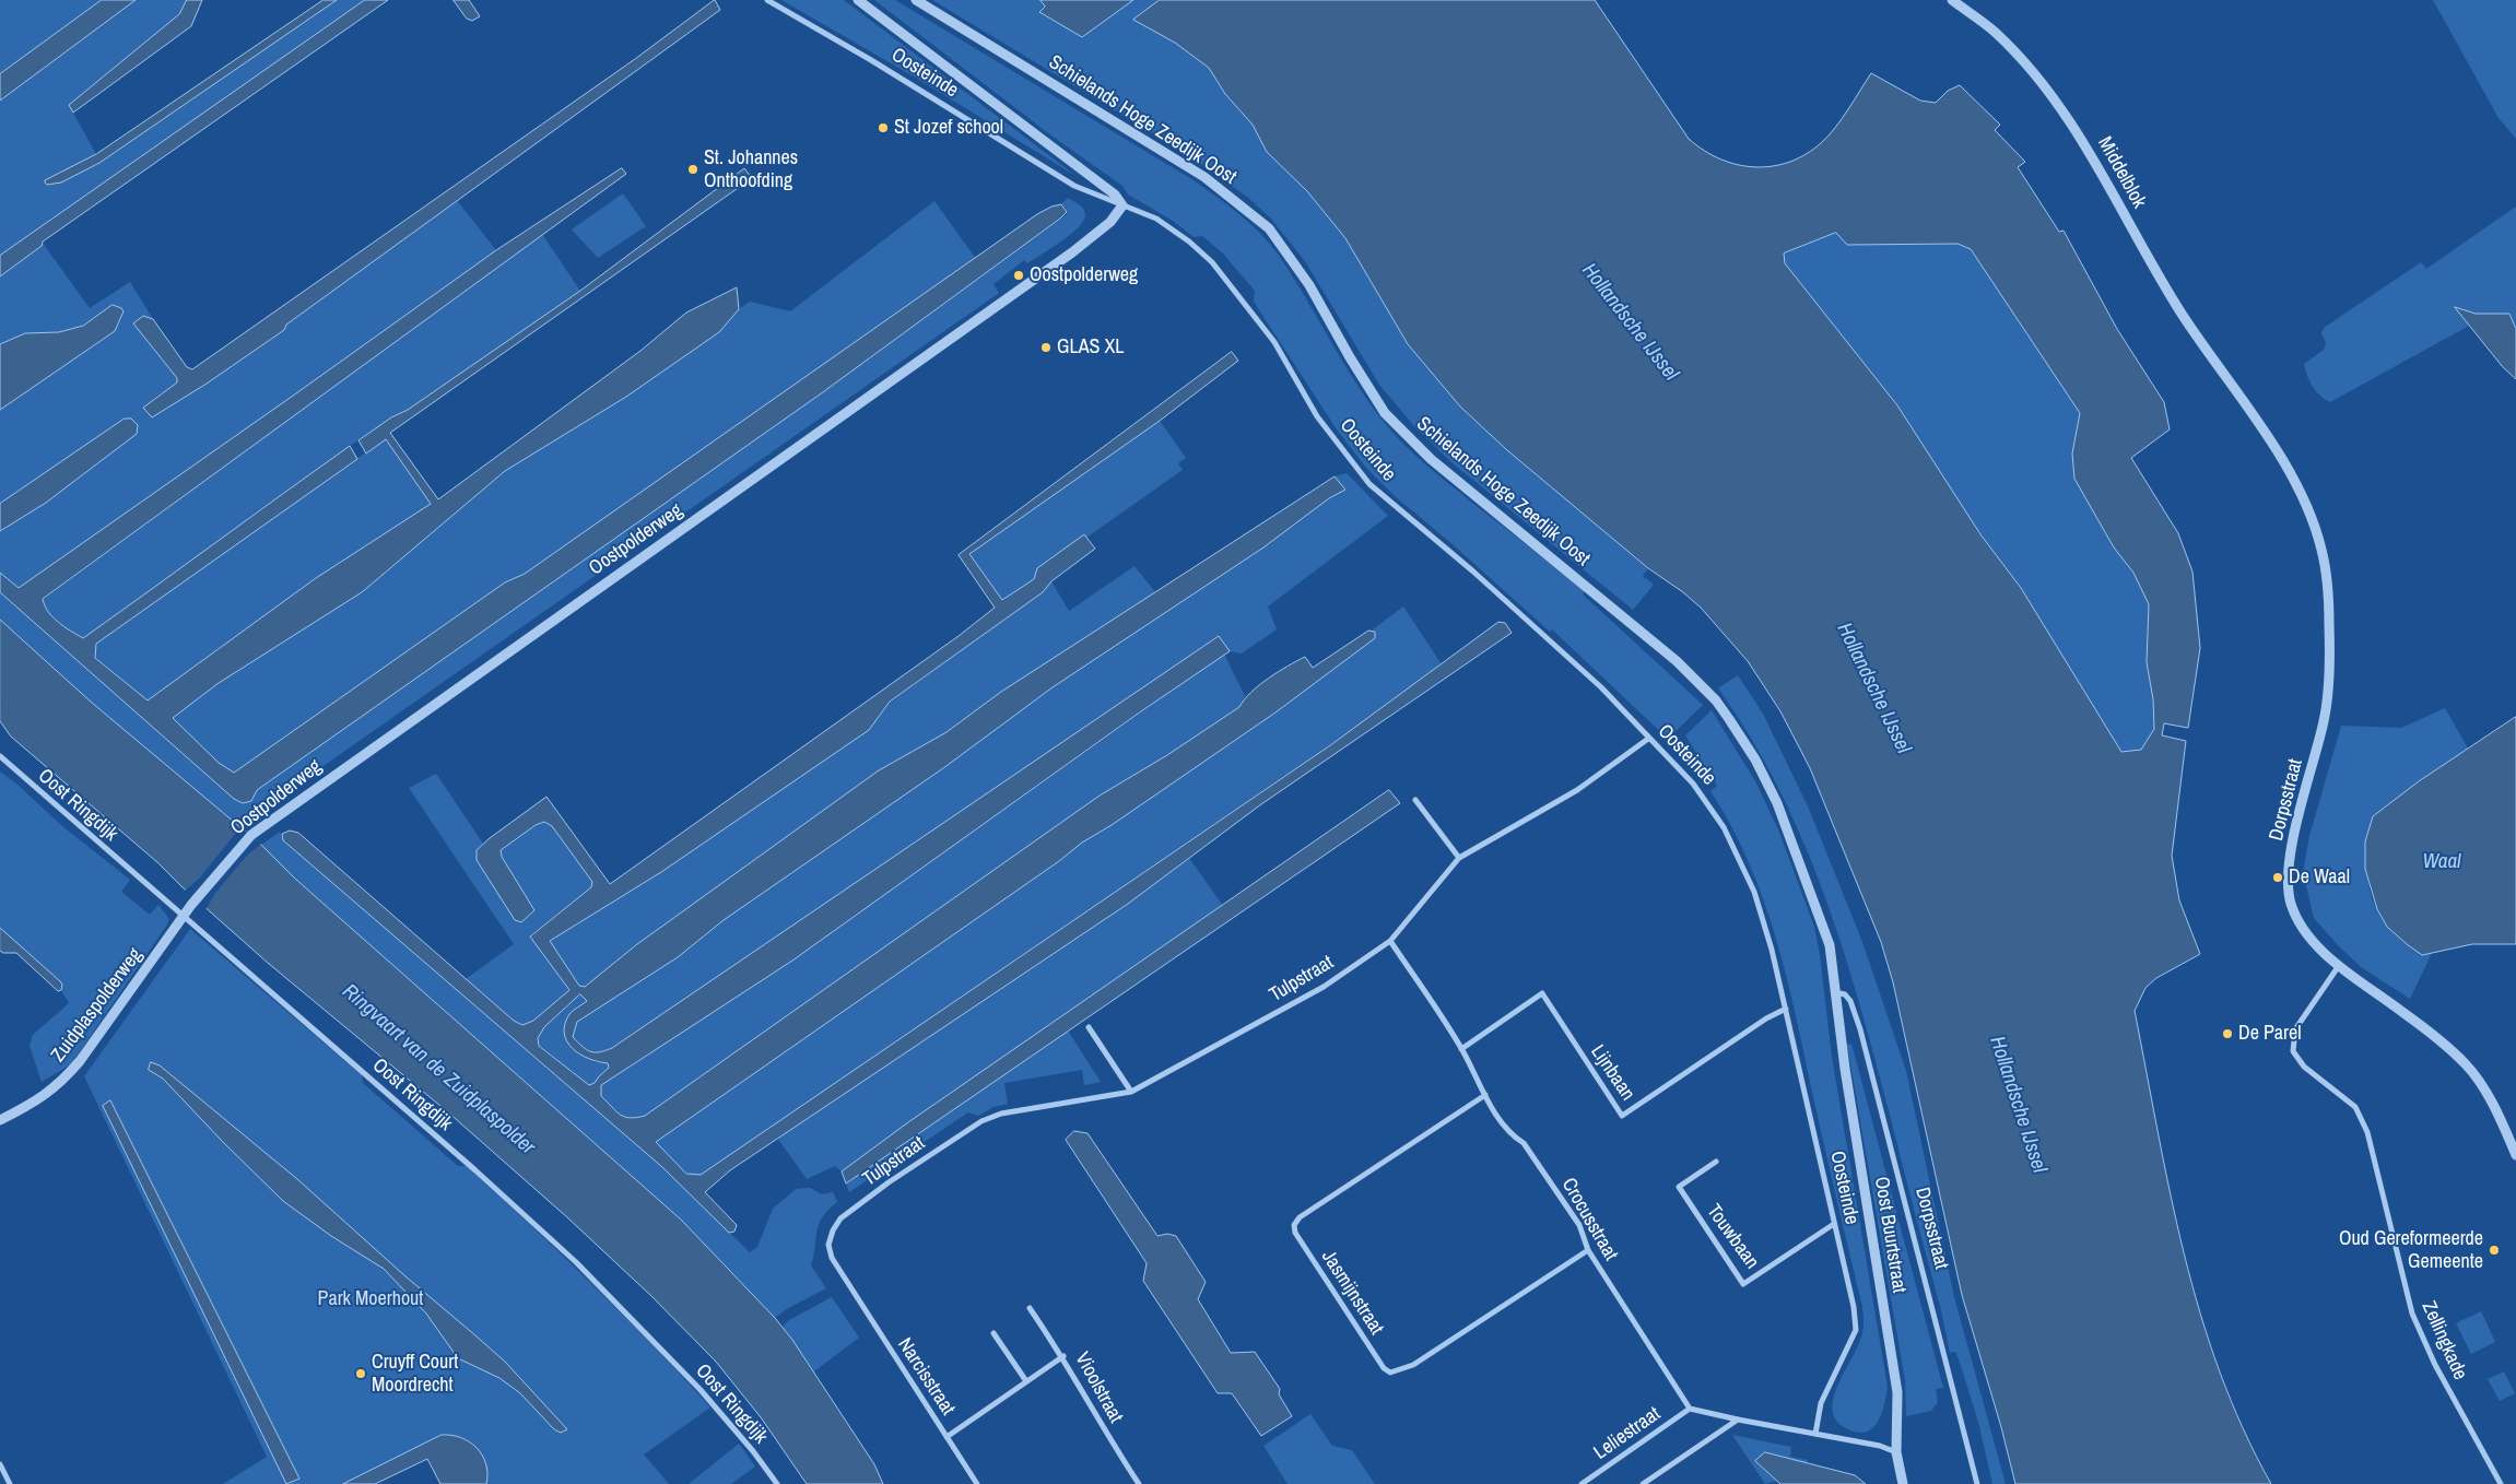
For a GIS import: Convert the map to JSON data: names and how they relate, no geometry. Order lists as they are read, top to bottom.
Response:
{
  "streets": {
    "street": [
      "Oosteinde",
      "Schielands Hoge Zeedijk Oost",
      "Middelblok",
      "Oostpolderweg",
      "Dorpsstraat",
      "Oost Ringdijk",
      "Tulpstraat",
      "Zuidplaspolderweg",
      "Lijnbaan",
      "Crocusstraat",
      "Oost Buurtstraat",
      "Touwbaan",
      "Jasmijnstraat",
      "Zellingkade",
      "Narcisstraat",
      "Vioolstraat",
      "Leliestraat"
    ]
  },
  "crossings": [
    ["Oosteinde", "Oostpolderweg"],
    ["Oosteinde", "Tulpstraat"],
    ["Oosteinde", "Lijnbaan"],
    ["Oosteinde", "Touwbaan"],
    ["Schielands Hoge Zeedijk Oost", "Dorpsstraat"],
    ["Schielands Hoge Zeedijk Oost", "Oost Buurtstraat"],
    ["Middelblok", "Dorpsstraat"],
    ["Oostpolderweg", "Oost Ringdijk"],
    ["Oostpolderweg", "Zuidplaspolderweg"],
    ["Dorpsstraat", "Oost Buurtstraat"],
    ["Dorpsstraat", "Zellingkade"],
    ["Oost Ringdijk", "Zuidplaspolderweg"],
    ["Tulpstraat", "Crocusstraat"],
    ["Tulpstraat", "Narcisstraat"],
    ["Lijnbaan", "Crocusstraat"],
    ["Crocusstraat", "Jasmijnstraat"],
    ["Crocusstraat", "Leliestraat"]
  ],
  "water": ["Hollandsche IJssel", "Waal", "Ringvaart van de Zuidplaspolder"],
  "parks": ["Park Moerhout"],
  "places": [
    "St Jozef school",
    "St. Johannes Onthoofding",
    "Oostpolderweg",
    "GLAS XL",
    "De Waal",
    "De Parel",
    "Oud Gereformeerde Gemeente",
    "Cruyff Court Moordrecht"
  ]
}
